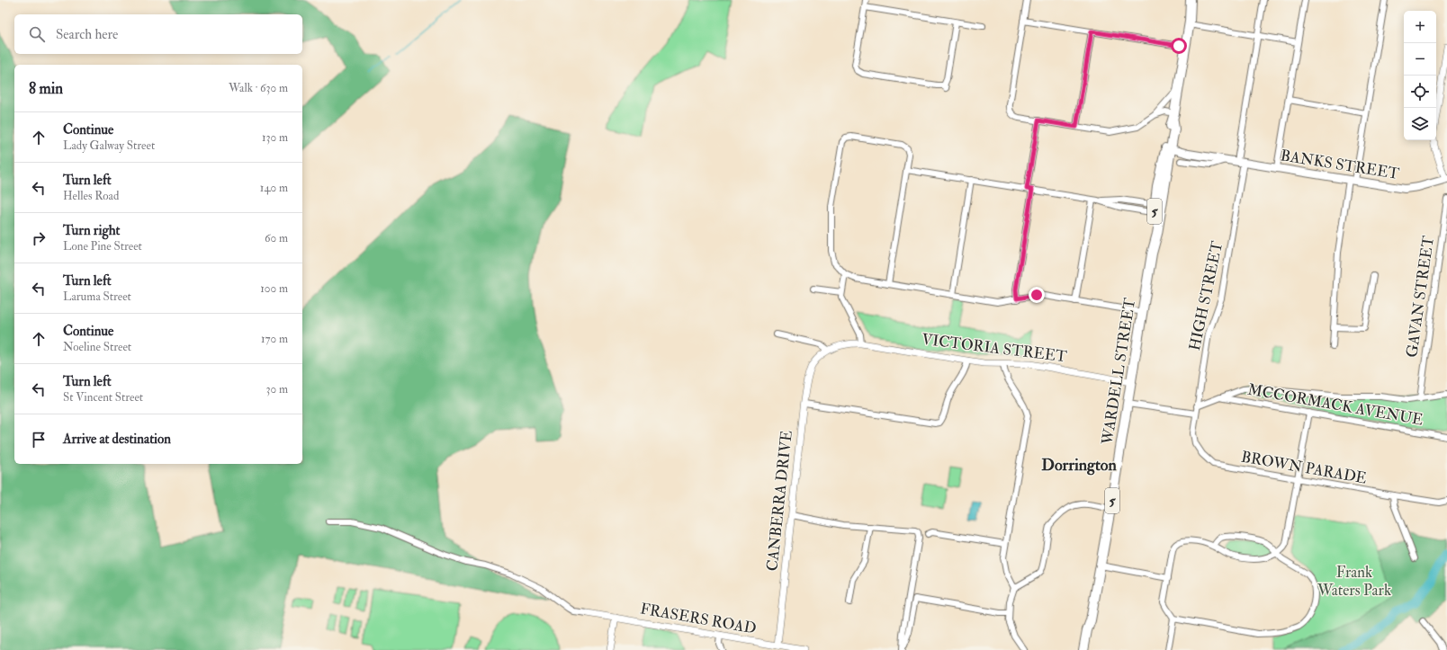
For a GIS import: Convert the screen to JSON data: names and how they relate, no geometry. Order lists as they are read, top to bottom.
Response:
{
  "streets": {
    "highway": ["5", "WARDELL STREET"],
    "main road": ["BANKS STREET"],
    "street": [
      "HIGH STREET",
      "GAVAN STREET",
      "VICTORIA STREET",
      "MCCORMACK AVENUE",
      "BROWN PARADE",
      "CANBERRA DRIVE",
      "FRASERS ROAD"
    ]
  },
  "crossings": [
    ["BANKS STREET", "HIGH STREET"],
    ["BANKS STREET", "WARDELL STREET"],
    ["HIGH STREET", "MCCORMACK AVENUE"],
    ["HIGH STREET", "BROWN PARADE"],
    ["GAVAN STREET", "MCCORMACK AVENUE"],
    ["VICTORIA STREET", "WARDELL STREET"],
    ["VICTORIA STREET", "CANBERRA DRIVE"],
    ["CANBERRA DRIVE", "FRASERS ROAD"]
  ],
  "districts": ["Dorrington"],
  "parks": ["Frank Waters Park"],
  "page": {
    "map_buttons": ["+", "−"],
    "search": "Search here",
    "heading": ["8 min", "Walk · 630 m"],
    "list": [
      ["Continue", "Lady Galway Street", "130 m"],
      ["Turn left", "Helles Road", "140 m"],
      ["Turn right", "Lone Pine Street", "60 m"],
      ["Turn left", "Laruma Street", "100 m"],
      ["Continue", "Noeline Street", "170 m"],
      ["Turn left", "St Vincent Street", "30 m"],
      "Arrive at destination"
    ]
  }
}
